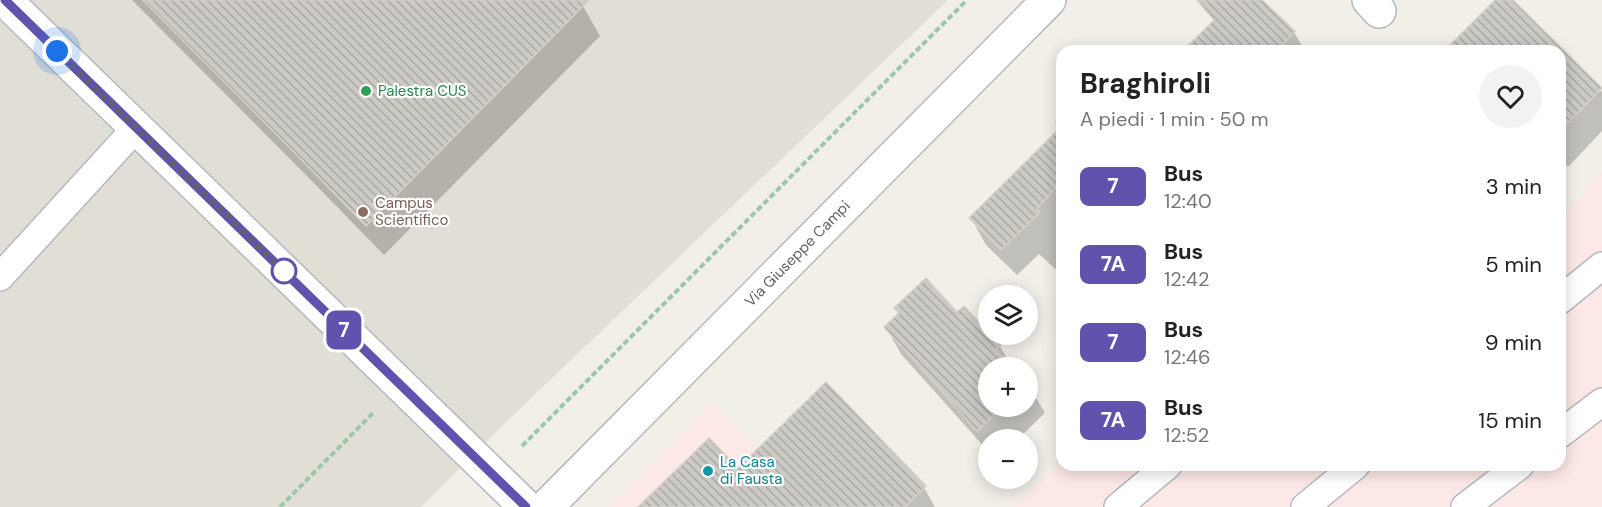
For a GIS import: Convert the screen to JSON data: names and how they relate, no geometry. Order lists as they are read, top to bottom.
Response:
{
  "streets": {
    "street": ["Via Giuseppe Campi"]
  },
  "places": ["Palestra CUS", "Campus Scientifico", "La Casa di Fausta"],
  "lines": ["bus line 7"],
  "page": {
    "on_map": "7",
    "heading": ["Braghiroli", "A piedi · 1 min · 50 m"],
    "list": [
      {
        "mark": "7",
        "name": "Bus",
        "note": "12:40",
        "value": "3 min"
      },
      {
        "mark": "7A",
        "name": "Bus",
        "note": "12:42",
        "value": "5 min"
      },
      {
        "mark": "7",
        "name": "Bus",
        "note": "12:46",
        "value": "9 min"
      },
      {
        "mark": "7A",
        "name": "Bus",
        "note": "12:52",
        "value": "15 min"
      }
    ],
    "map_buttons": ["+", "−"]
  }
}
